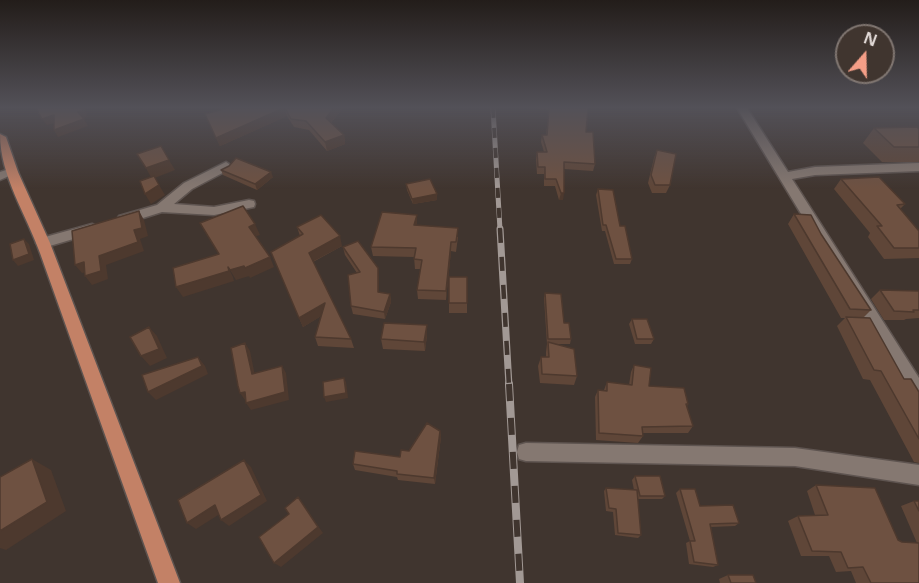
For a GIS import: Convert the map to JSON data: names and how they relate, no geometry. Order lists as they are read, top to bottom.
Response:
{
  "north": "top"
}
